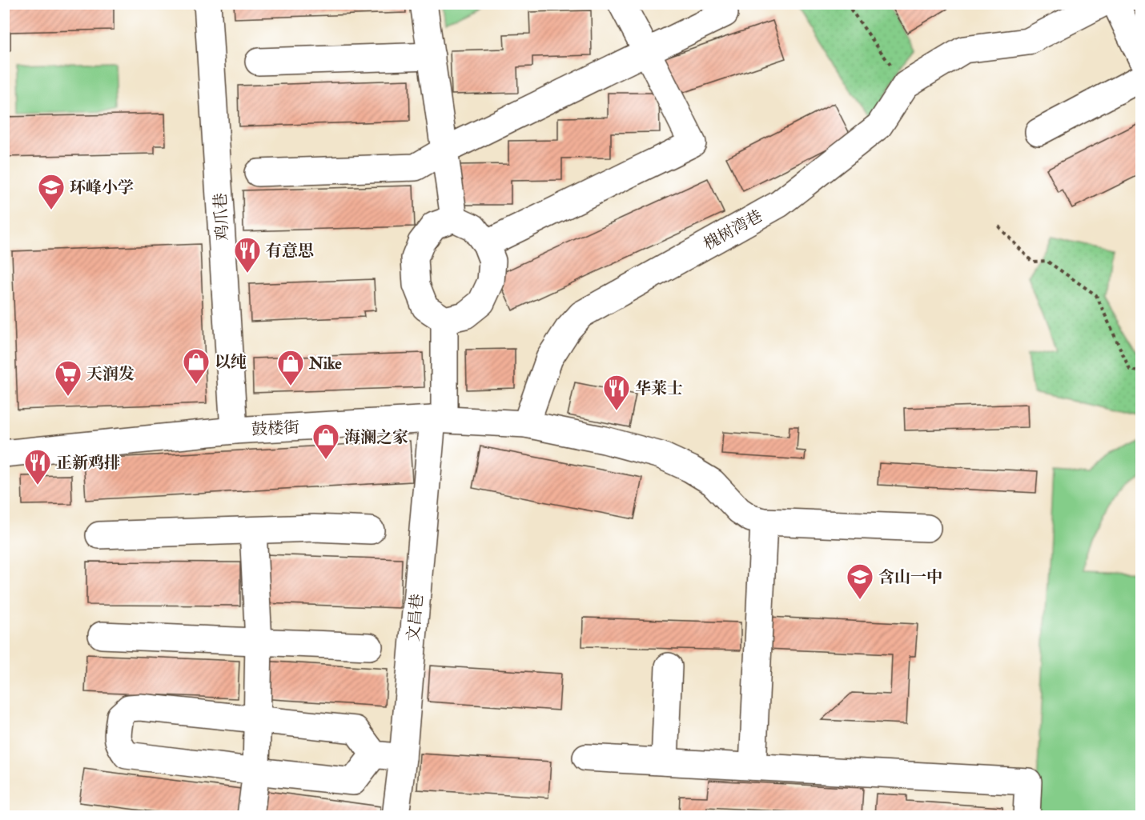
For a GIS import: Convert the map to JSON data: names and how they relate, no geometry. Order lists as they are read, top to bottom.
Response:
{
  "streets": {
    "street": [
      "鸡爪巷",
      "槐树湾巷",
      "鼓楼街",
      "文昌巷"
    ]
  },
  "crossings": [
    ["鸡爪巷", "鼓楼街"],
    ["槐树湾巷", "鼓楼街"],
    ["鼓楼街", "文昌巷"]
  ],
  "places": {
    "school or university": ["环峰小学", "含山一中"],
    "restaurant": ["有意思", "华莱士", "正新鸡排"],
    "shop": ["以纯", "Nike", "海澜之家"],
    "supermarket": ["天润发"]
  }
}
